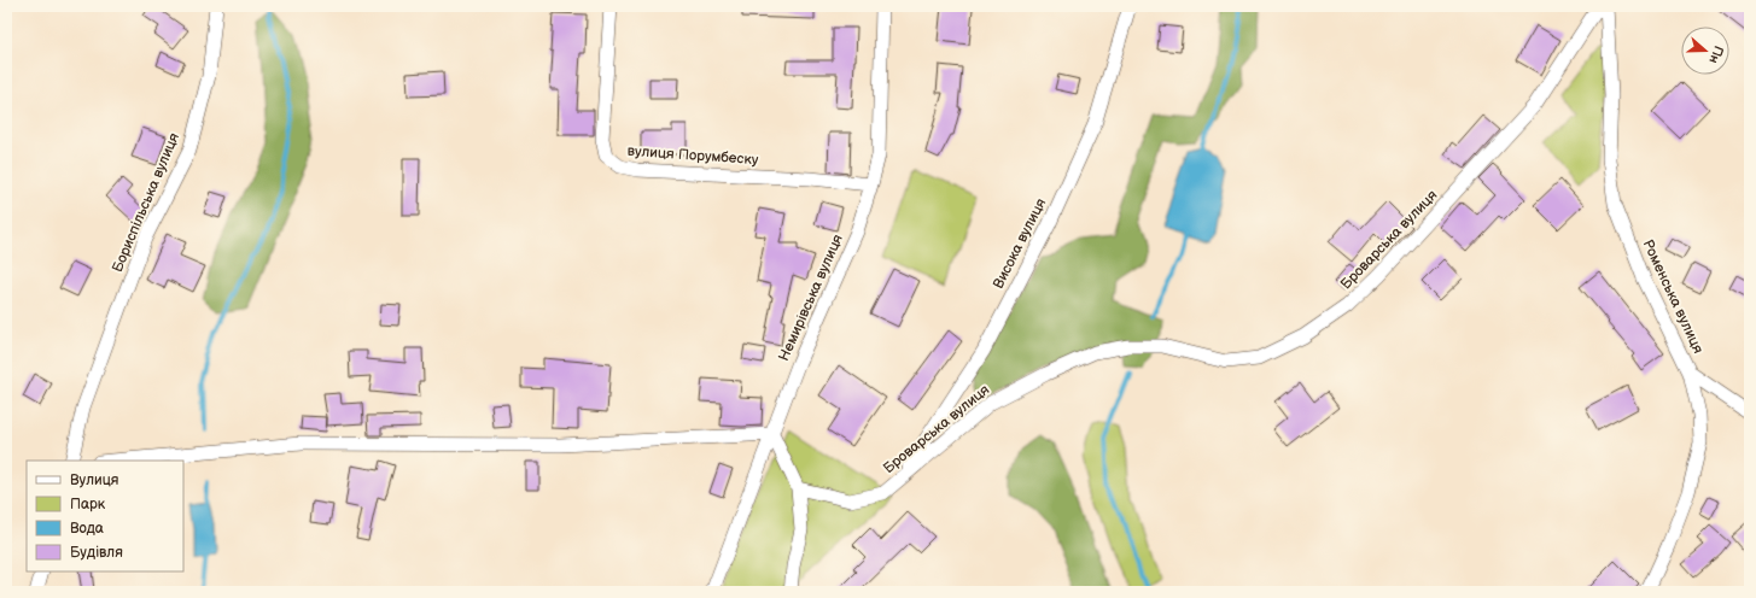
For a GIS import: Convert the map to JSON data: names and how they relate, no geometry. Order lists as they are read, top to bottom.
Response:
{
  "streets": {
    "street": [
      "вулиця Порумбеску",
      "Бориспільська вулиця",
      "Броварська вулиця",
      "Висока вулиця",
      "Роменська вулиця",
      "Немирівська вулиця"
    ]
  },
  "crossings": [
    ["вулиця Порумбеску", "Немирівська вулиця"],
    ["Броварська вулиця", "Висока вулиця"]
  ],
  "legend": [
    "Вулиця",
    "Парк",
    "Вода",
    "Будівля"
  ],
  "north": "right"
}
